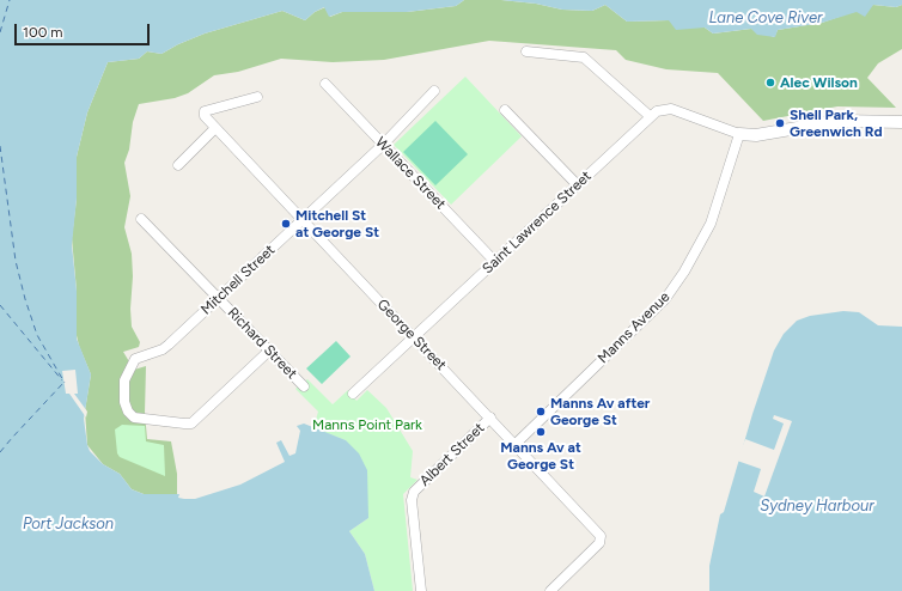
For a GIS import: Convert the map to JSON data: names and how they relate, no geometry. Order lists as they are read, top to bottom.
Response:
{
  "streets": {
    "street": [
      "Wallace Street",
      "Saint Lawrence Street",
      "Mitchell Street",
      "Manns Avenue",
      "George Street",
      "Richard Street",
      "Albert Street"
    ]
  },
  "crossings": [
    ["Wallace Street", "Saint Lawrence Street"],
    ["Wallace Street", "Mitchell Street"],
    ["Saint Lawrence Street", "Manns Avenue"],
    ["Saint Lawrence Street", "George Street"],
    ["Mitchell Street", "George Street"],
    ["Mitchell Street", "Richard Street"],
    ["Manns Avenue", "George Street"],
    ["George Street", "Albert Street"]
  ],
  "water": ["Lane Cove River", "Sydney Harbour", "Port Jackson"],
  "parks": ["Manns Point Park"],
  "places": [
    "Alec Wilson",
    "Shell Park, Greenwich Rd",
    "Mitchell St at George St",
    "Manns Av after George St",
    "Manns Av at George St"
  ],
  "scale_bar": "100 m"
}
